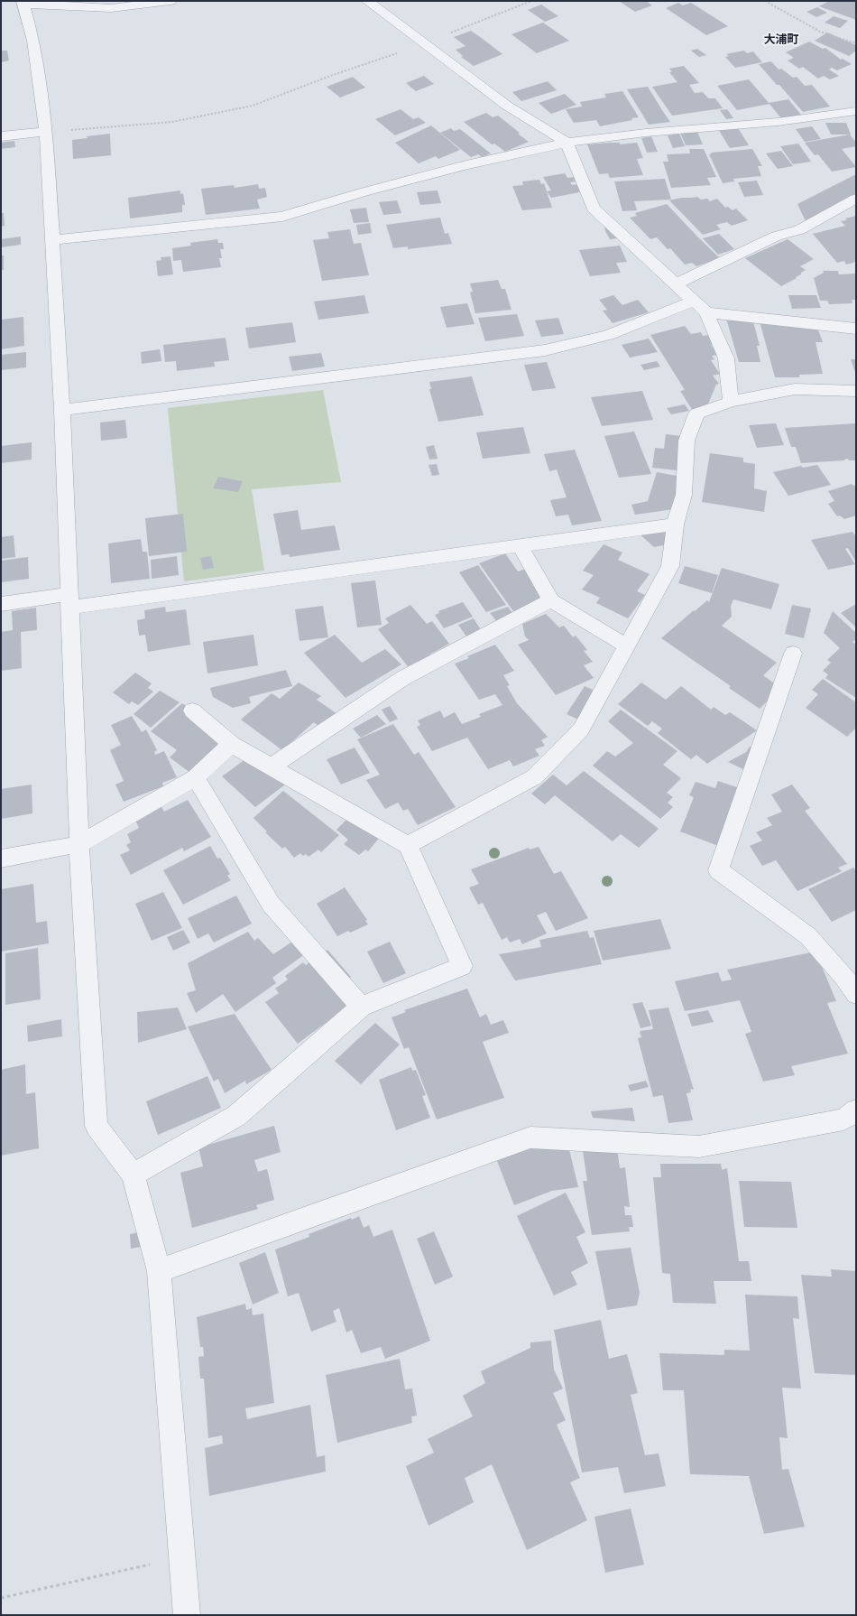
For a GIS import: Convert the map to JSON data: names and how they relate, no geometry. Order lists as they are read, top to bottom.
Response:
{
  "districts": ["大浦町"]
}
